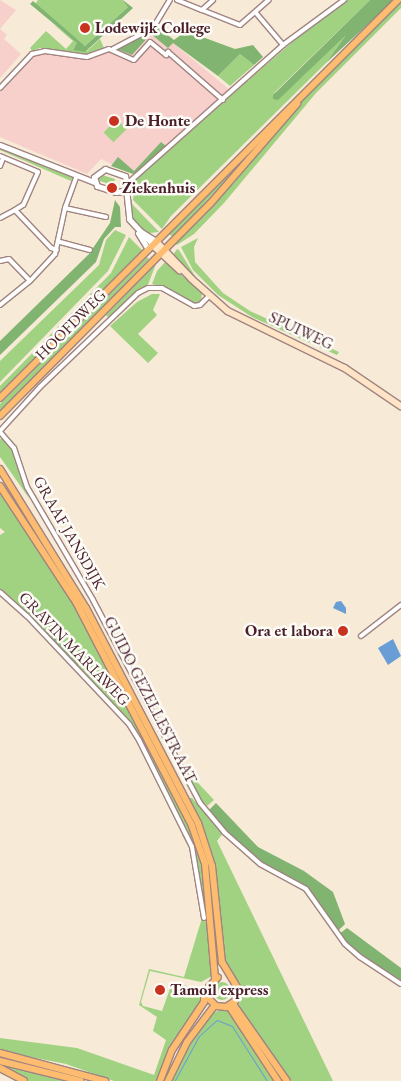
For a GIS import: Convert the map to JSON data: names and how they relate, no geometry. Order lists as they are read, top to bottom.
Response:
{
  "streets": {
    "main road": ["HOOFDWEG", "SPUIWEG", "GUIDO GEZELLESTRAAT"],
    "street": ["GRAAF JANSDIJK", "GRAVIN MARIAWEG"]
  },
  "crossings": [
    ["HOOFDWEG", "SPUIWEG"]
  ],
  "places": [
    "Lodewijk College",
    "De Honte",
    "Ziekenhuis",
    "Ora et labora",
    "Tamoil express"
  ]
}
